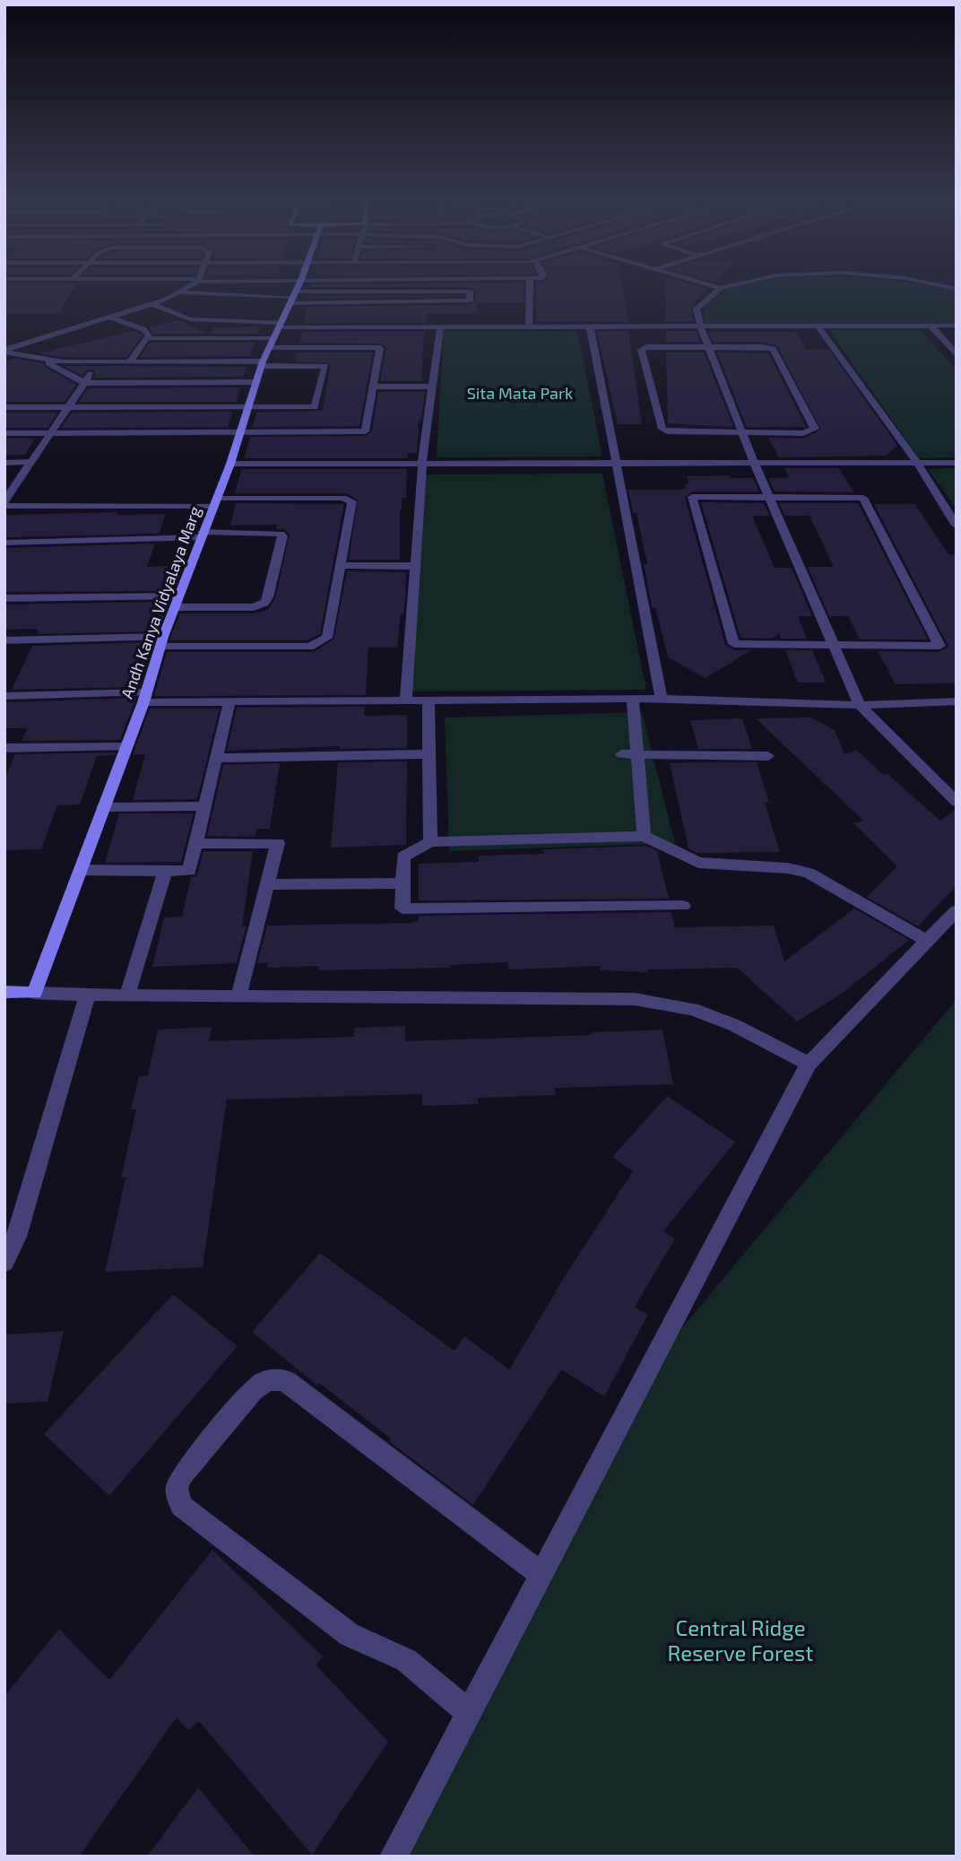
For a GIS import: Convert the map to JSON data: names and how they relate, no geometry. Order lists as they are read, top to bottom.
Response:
{
  "streets": {
    "street": ["Andh Kanya Vidyalaya Marg"]
  },
  "parks": ["Sita Mata Park", "Central Ridge Reserve Forest"]
}
